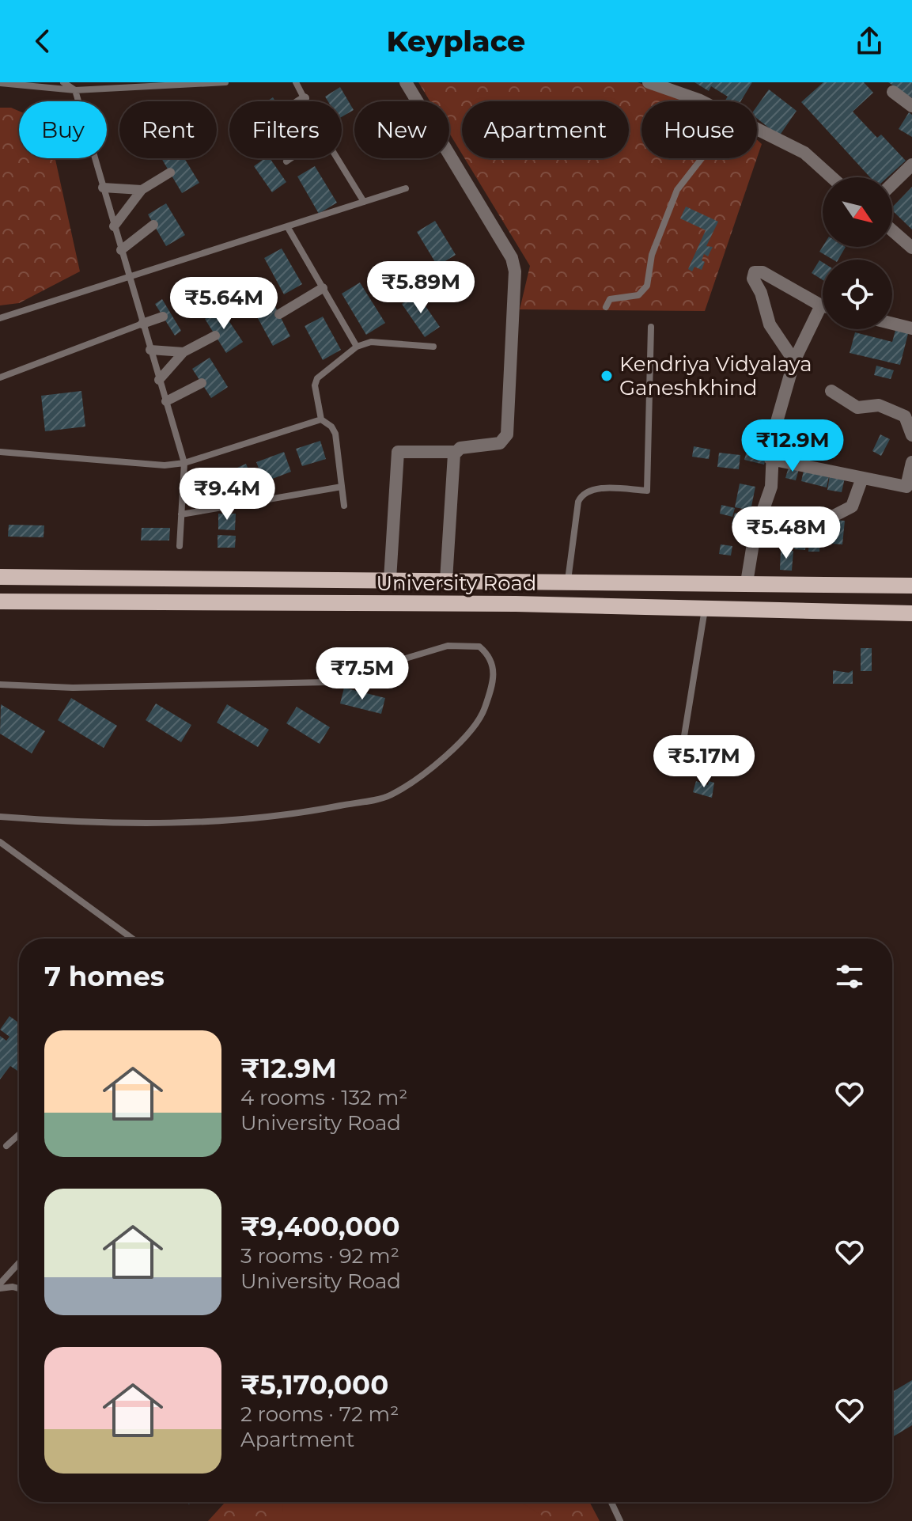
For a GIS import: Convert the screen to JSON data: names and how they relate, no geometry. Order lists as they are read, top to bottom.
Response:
{
  "streets": {
    "main road": ["University Road"]
  },
  "places": ["Kendriya Vidyalaya Ganeshkhind"],
  "north": "bottom right",
  "page": {
    "header": "Keyplace",
    "chip": [
      "Buy",
      "Rent",
      "Filters",
      "New",
      "Apartment",
      "House"
    ],
    "price": [
      "₹5.89M",
      "₹5.64M",
      "₹12.9M",
      "₹9.4M",
      "₹5.48M",
      "₹7.5M",
      "₹5.17M"
    ],
    "heading": "7 homes",
    "list": [
      {
        "name": "₹12.9M",
        "note": "4 rooms · 132 m² · University Road"
      },
      {
        "name": "₹9,400,000",
        "note": "3 rooms · 92 m² · University Road"
      },
      {
        "name": "₹5,170,000",
        "note": "2 rooms · 72 m² · Apartment"
      }
    ]
  }
}
